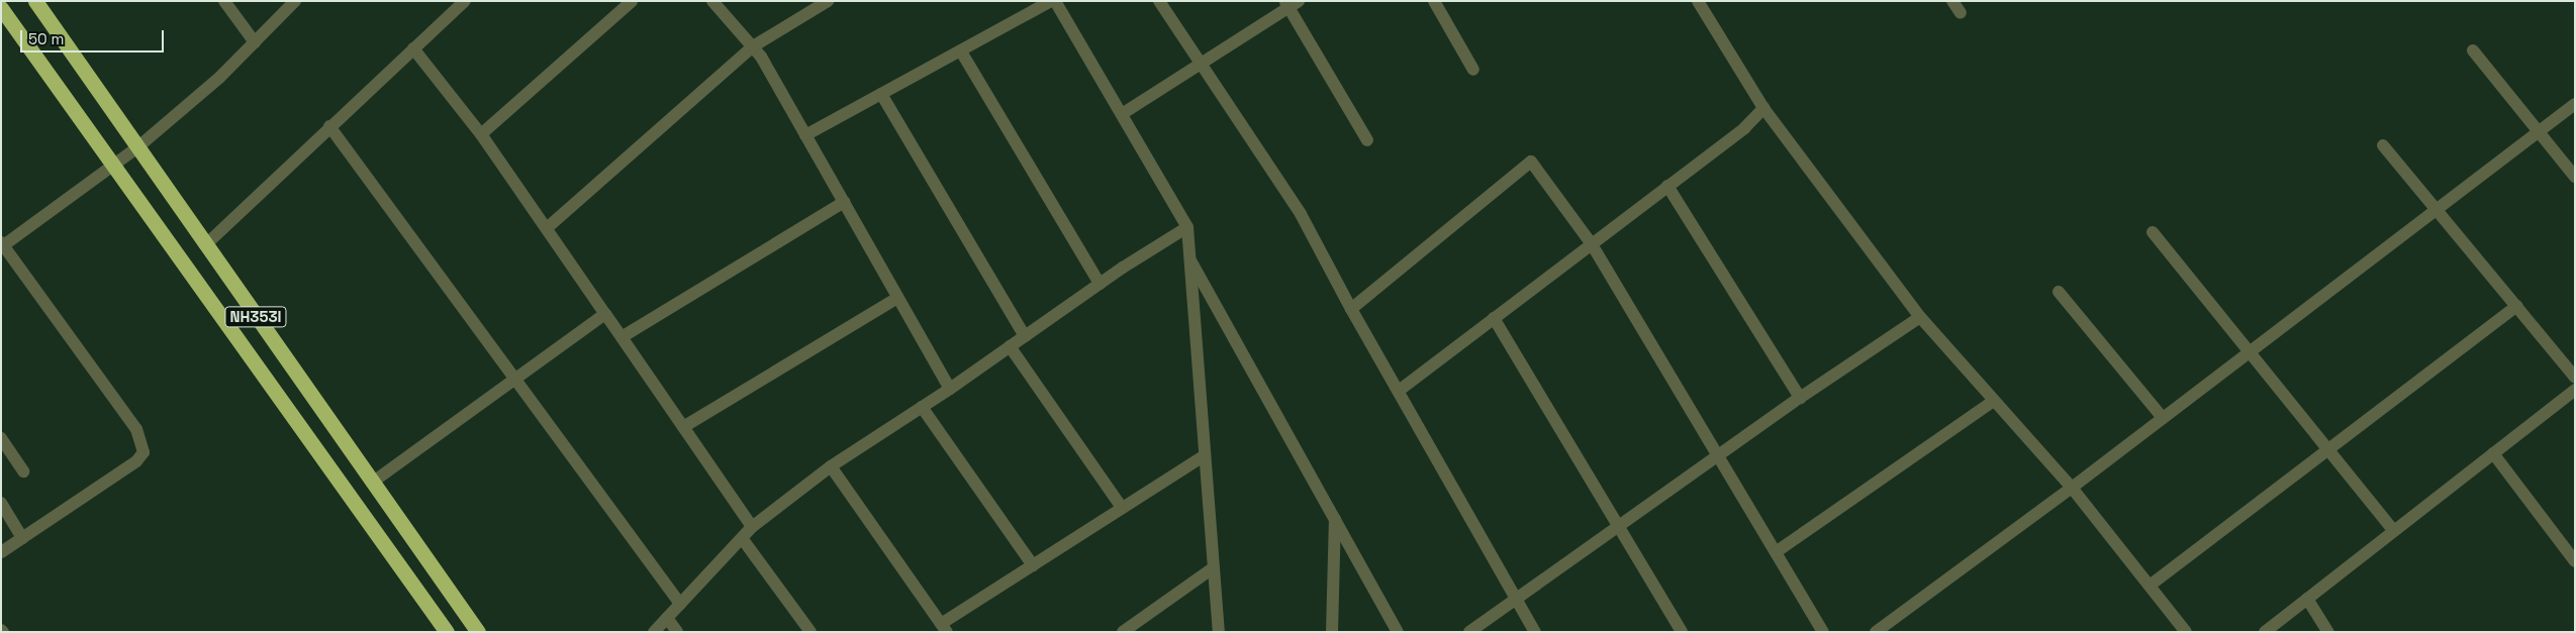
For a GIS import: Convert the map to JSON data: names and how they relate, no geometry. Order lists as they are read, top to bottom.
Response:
{
  "streets": {
    "highway": ["NH353I"]
  },
  "scale_bar": "50 m"
}
